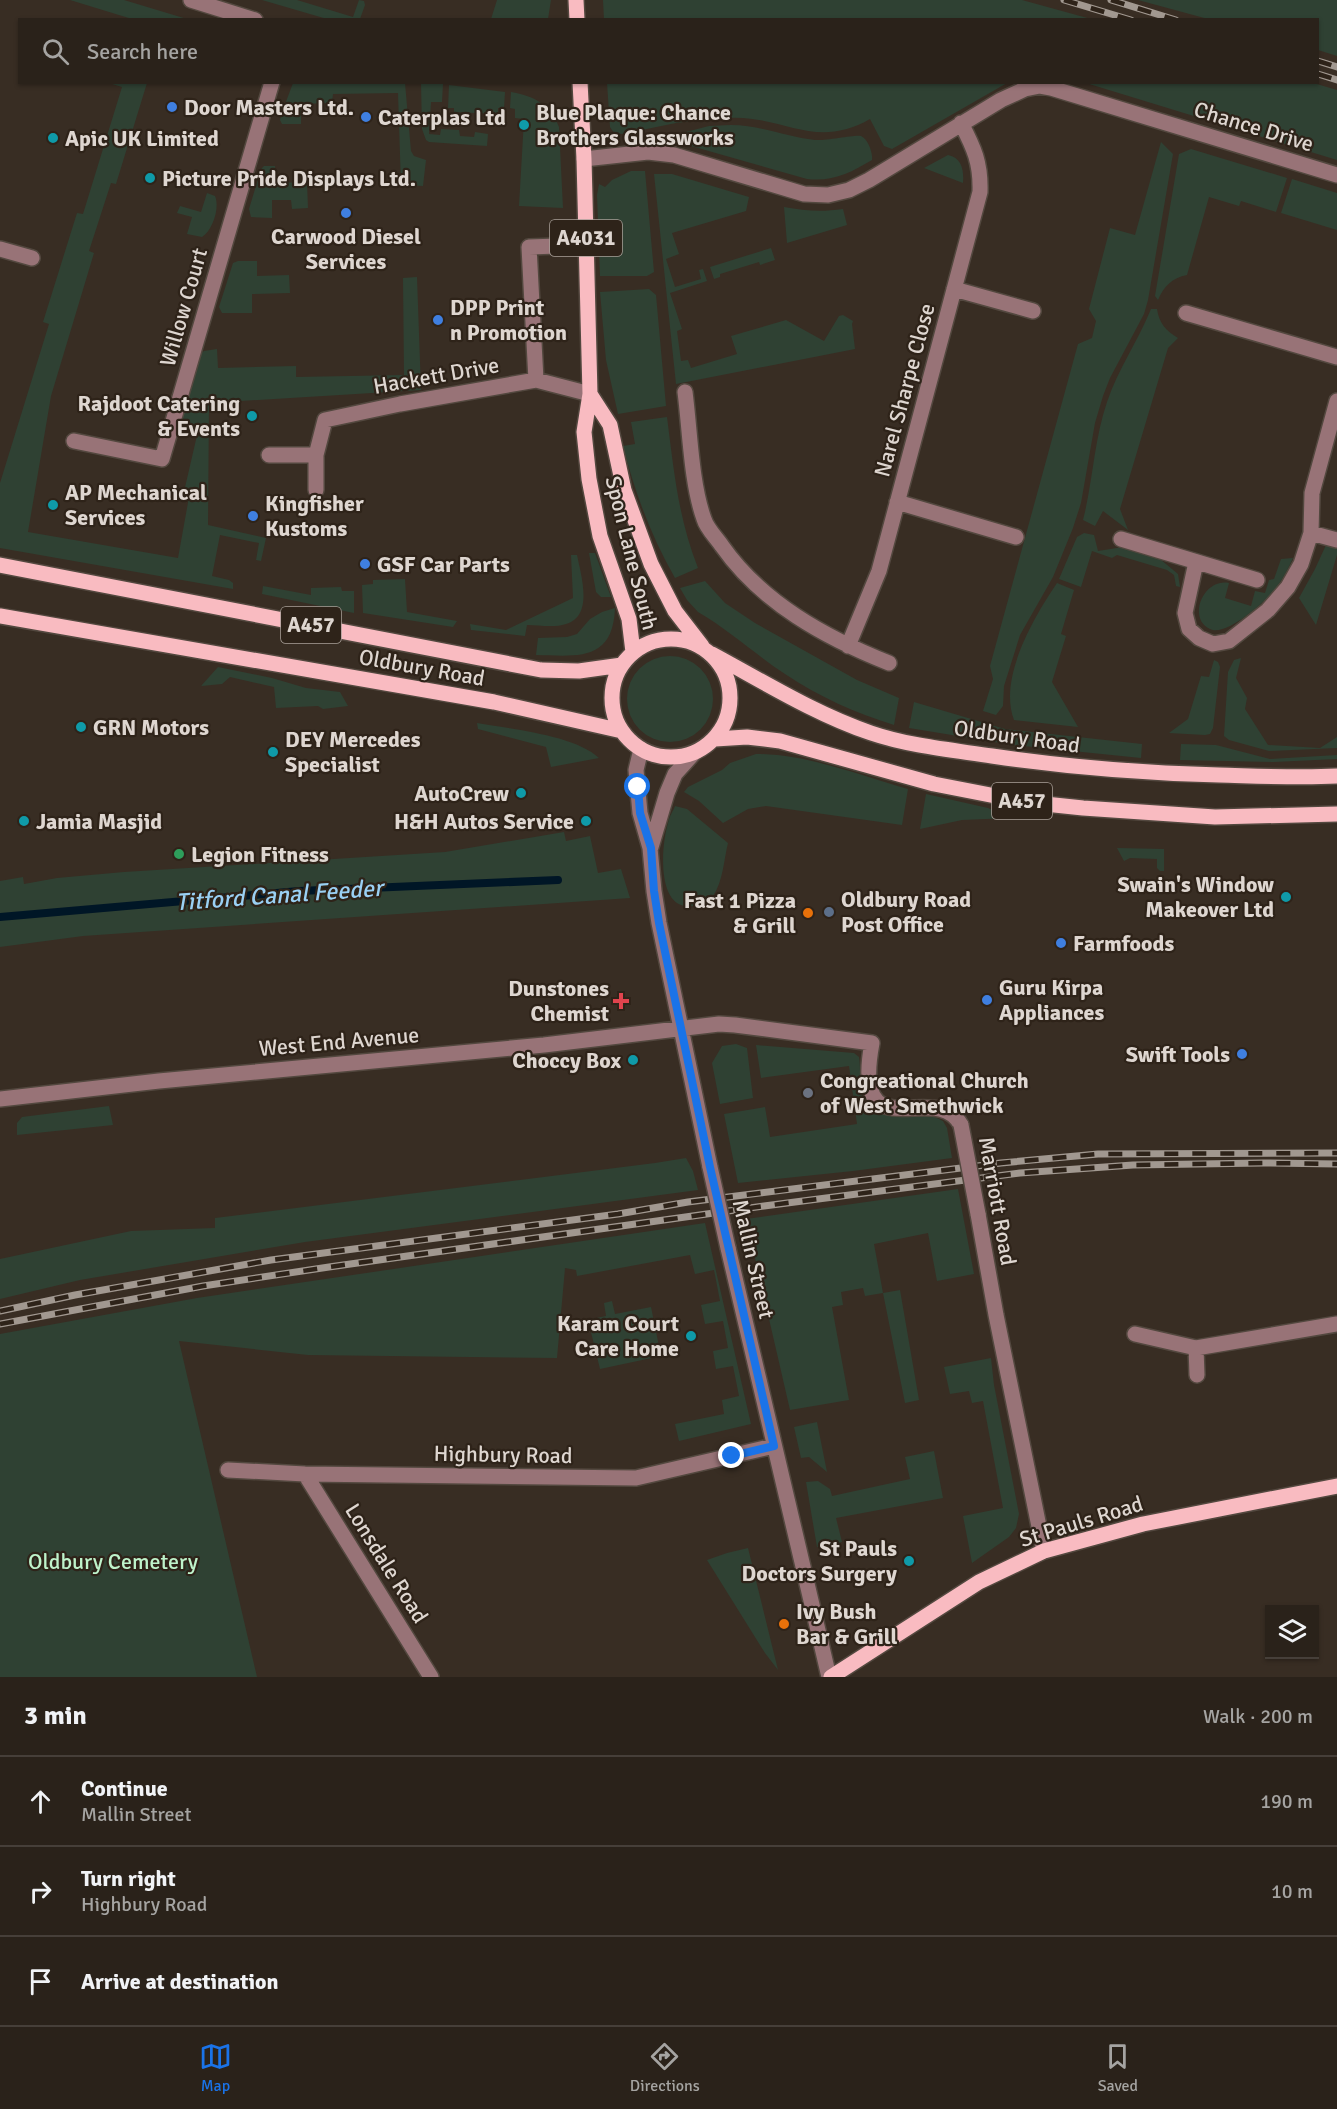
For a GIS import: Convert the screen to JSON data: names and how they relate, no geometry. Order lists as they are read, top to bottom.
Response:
{
  "streets": {
    "main road": [
      "A4031",
      "Spon Lane South",
      "A457",
      "Oldbury Road",
      "St Pauls Road"
    ],
    "street": [
      "Chance Drive",
      "Willow Court",
      "Hackett Drive",
      "Narel Sharpe Close",
      "West End Avenue",
      "Marriott Road",
      "Mallin Street",
      "Highbury Road",
      "Lonsdale Road"
    ]
  },
  "crossings": [
    ["Chance Drive", "Narel Sharpe Close"],
    ["Chance Drive", "Spon Lane South"],
    ["Hackett Drive", "Spon Lane South"],
    ["Spon Lane South", "A457"],
    ["Spon Lane South", "Oldbury Road"],
    ["Spon Lane South", "Mallin Street"],
    ["A457", "Oldbury Road"],
    ["A457", "Mallin Street"],
    ["Oldbury Road", "Mallin Street"],
    ["West End Avenue", "Marriott Road"],
    ["West End Avenue", "Mallin Street"],
    ["Marriott Road", "Mallin Street"],
    ["Marriott Road", "St Pauls Road"],
    ["Mallin Street", "Highbury Road"],
    ["Mallin Street", "St Pauls Road"],
    ["Highbury Road", "Lonsdale Road"]
  ],
  "water": ["Titford Canal Feeder"],
  "parks": ["Oldbury Cemetery"],
  "places": {
    "other": [
      "Door Masters Ltd.",
      "Caterplas Ltd",
      "Blue Plaque: Chance Brothers Glassworks",
      "Apic UK Limited",
      "Picture Pride Displays Ltd.",
      "Carwood Diesel Services",
      "DPP Print n Promotion",
      "Rajdoot Catering & Events",
      "AP Mechanical Services",
      "Kingfisher Kustoms",
      "GSF Car Parts",
      "GRN Motors",
      "DEY Mercedes Specialist",
      "AutoCrew",
      "Jamia Masjid",
      "H&H Autos Service",
      "Legion Fitness",
      "Swain's Window Makeover Ltd",
      "Oldbury Road Post Office",
      "Fast 1 Pizza & Grill",
      "Farmfoods",
      "Guru Kirpa Appliances",
      "Swift Tools",
      "Choccy Box",
      "Congreational Church of West Smethwick",
      "Karam Court Care Home",
      "St Pauls Doctors Surgery",
      "Ivy Bush Bar & Grill"
    ],
    "health": ["Dunstones Chemist"]
  },
  "page": {
    "search": "Search here",
    "heading": ["3 min", "Walk · 200 m"],
    "list": [
      ["Continue", "Mallin Street", "190 m"],
      ["Turn right", "Highbury Road", "10 m"],
      "Arrive at destination"
    ],
    "nav": ["Map", "Directions", "Saved"]
  }
}
